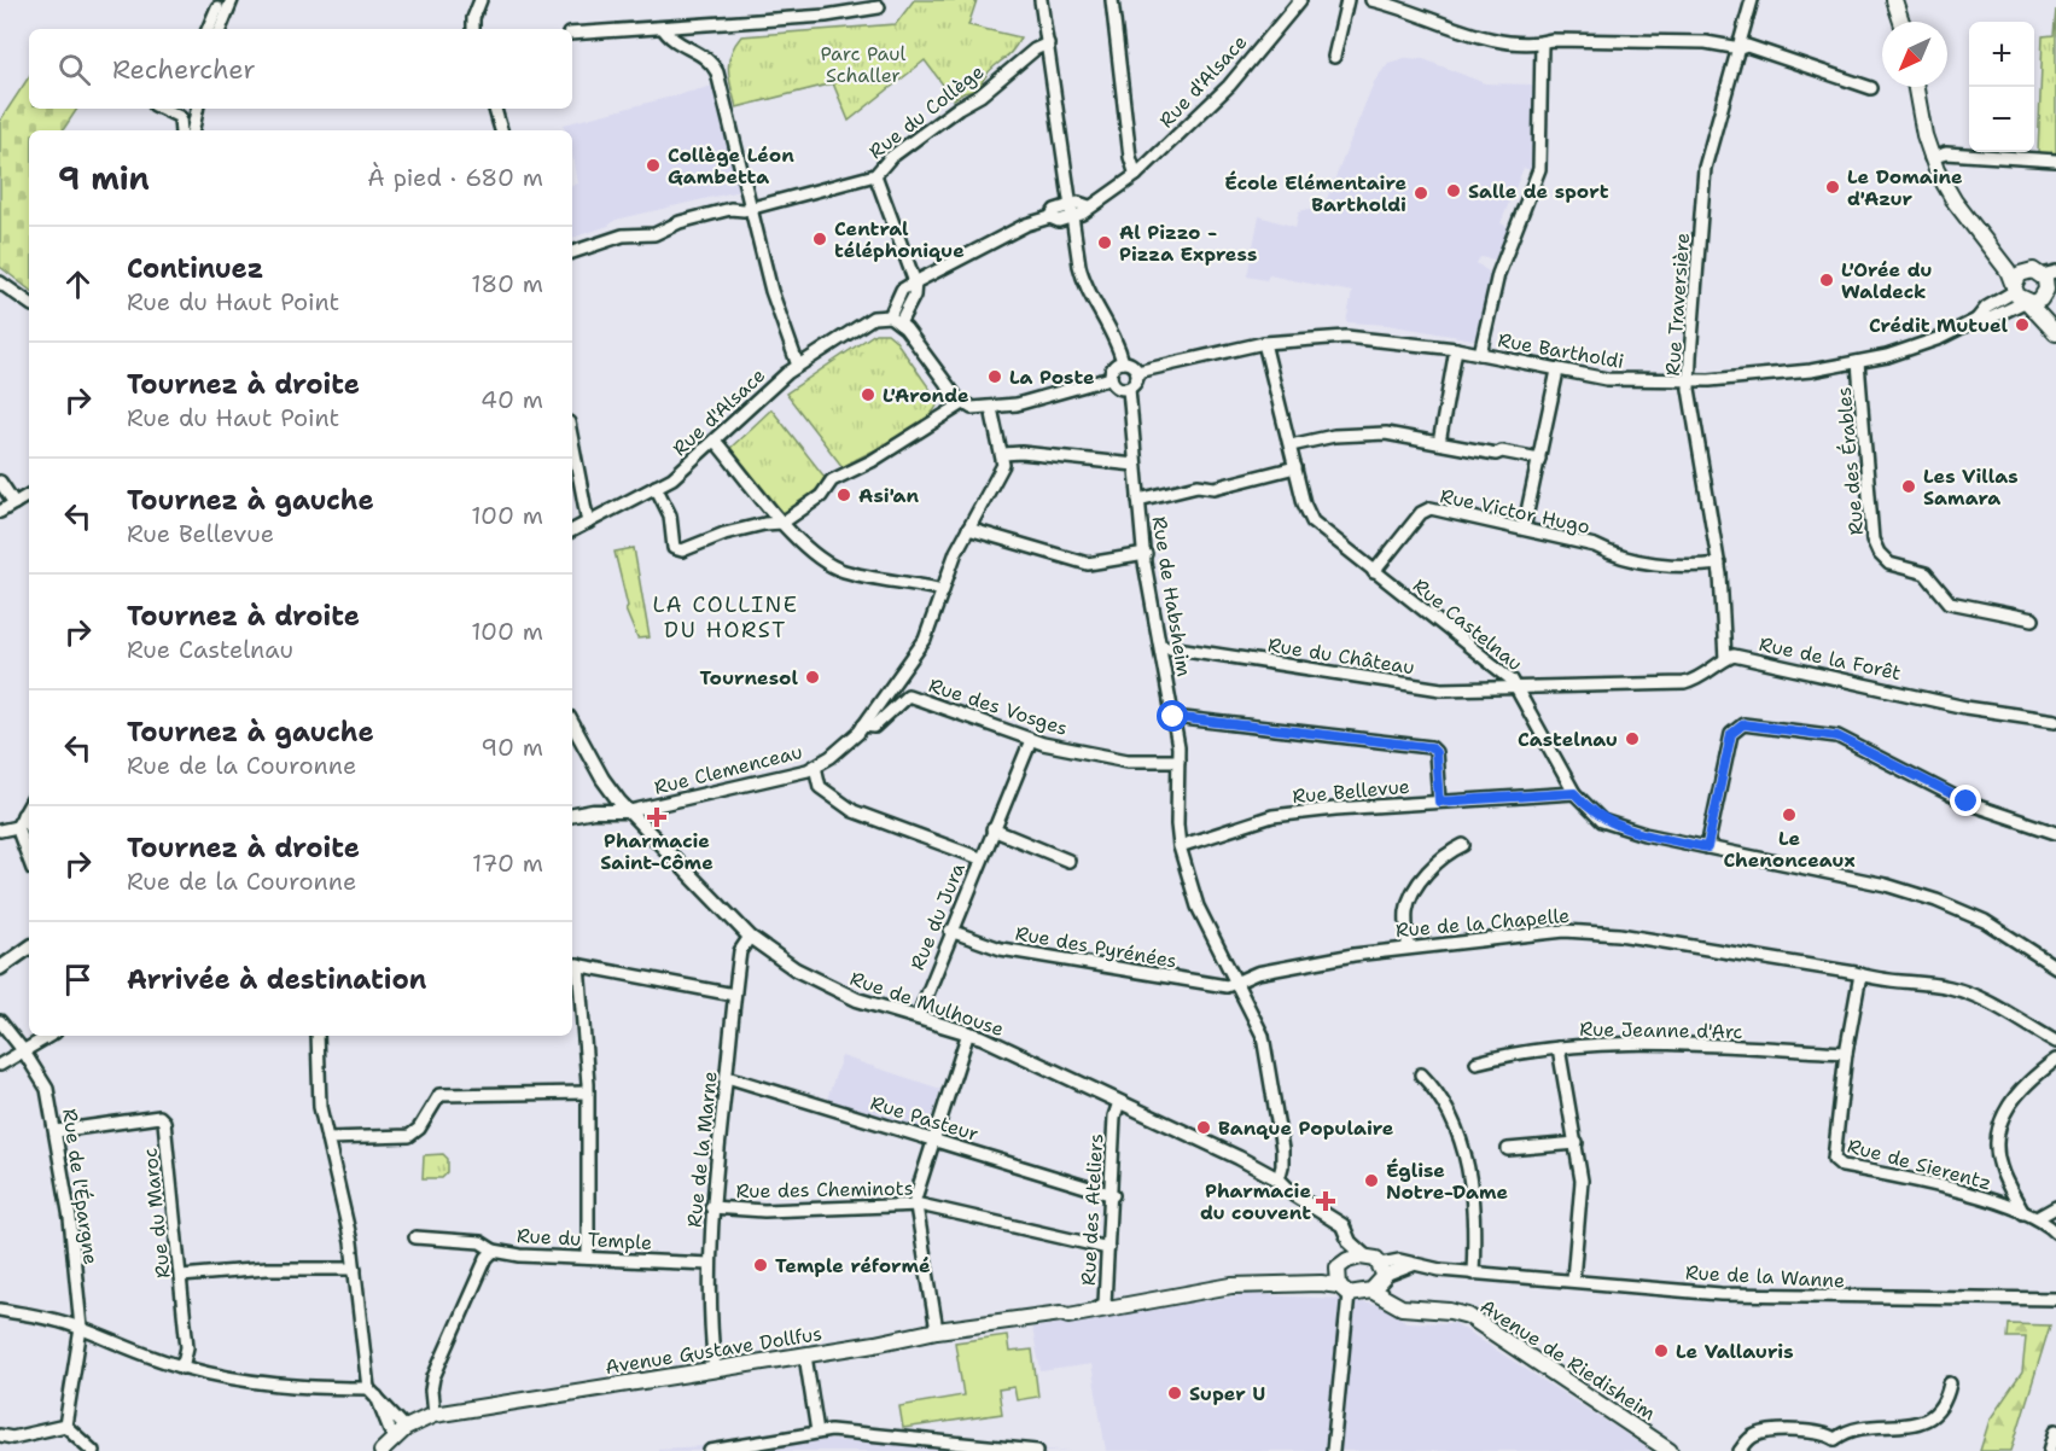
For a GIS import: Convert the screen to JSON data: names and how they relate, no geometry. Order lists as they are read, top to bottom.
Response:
{
  "streets": {
    "main road": ["Avenue Gustave Dollfus", "Avenue de Riedisheim"],
    "street": [
      "Rue d'Alsace",
      "Rue du Collège",
      "Rue Traversière",
      "Rue Bartholdi",
      "Rue des Érables",
      "Rue Victor Hugo",
      "Rue de Habsheim",
      "Rue Castelnau",
      "Rue du Château",
      "Rue de la Forêt",
      "Rue des Vosges",
      "Rue Clemenceau",
      "Rue Bellevue",
      "Rue du Jura",
      "Rue de la Chapelle",
      "Rue des Pyrénées",
      "Rue de Mulhouse",
      "Rue Jeanne d'Arc",
      "Rue Pasteur",
      "Rue de la Marne",
      "Rue de Sierentz",
      "Rue de l'Épargne",
      "Rue des Cheminots",
      "Rue des Ateliers",
      "Rue du Maroc",
      "Rue du Temple",
      "Rue de la Wanne"
    ]
  },
  "crossings": [
    ["Rue Traversière", "Rue Bartholdi"],
    ["Rue Traversière", "Rue Victor Hugo"],
    ["Rue Traversière", "Rue de la Forêt"],
    ["Rue Bartholdi", "Rue des Érables"],
    ["Rue Bartholdi", "Rue de Habsheim"],
    ["Rue Bartholdi", "Rue Castelnau"],
    ["Rue Victor Hugo", "Rue Castelnau"],
    ["Rue de Habsheim", "Rue du Château"],
    ["Rue de Habsheim", "Rue des Vosges"],
    ["Rue de Habsheim", "Rue Bellevue"],
    ["Rue de Habsheim", "Rue de la Chapelle"],
    ["Rue de Habsheim", "Rue des Pyrénées"],
    ["Rue de Habsheim", "Rue de Mulhouse"],
    ["Rue Castelnau", "Rue du Château"],
    ["Rue Castelnau", "Rue Bellevue"],
    ["Rue des Vosges", "Rue Clemenceau"],
    ["Rue des Vosges", "Rue du Jura"],
    ["Rue Clemenceau", "Rue de Mulhouse"],
    ["Rue du Jura", "Rue des Pyrénées"],
    ["Rue du Jura", "Rue de Mulhouse"],
    ["Rue de la Chapelle", "Rue des Pyrénées"],
    ["Rue de Mulhouse", "Rue de la Marne"],
    ["Rue de Mulhouse", "Rue des Ateliers"],
    ["Rue de Mulhouse", "Avenue Gustave Dollfus"],
    ["Rue de Mulhouse", "Avenue de Riedisheim"],
    ["Rue Jeanne d'Arc", "Rue de Sierentz"],
    ["Rue Pasteur", "Rue de la Marne"],
    ["Rue Pasteur", "Rue des Ateliers"],
    ["Rue de la Marne", "Rue des Cheminots"],
    ["Rue de la Marne", "Rue du Temple"],
    ["Rue de la Marne", "Avenue Gustave Dollfus"],
    ["Rue de l'Épargne", "Rue du Maroc"],
    ["Rue des Cheminots", "Rue des Ateliers"],
    ["Rue des Ateliers", "Avenue Gustave Dollfus"],
    ["Rue de la Wanne", "Avenue Gustave Dollfus"],
    ["Rue de la Wanne", "Avenue de Riedisheim"],
    ["Avenue Gustave Dollfus", "Avenue de Riedisheim"]
  ],
  "districts": ["LA COLLINE DU HORST"],
  "parks": ["Parc Paul Schaller"],
  "places": {
    "other": [
      "Collège Léon Gambetta",
      "Le Domaine d'Azur",
      "Salle de sport",
      "École Elémentaire Bartholdi",
      "Central téléphonique",
      "Al Pizzo - Pizza Express",
      "L'Orée du Waldeck",
      "Crédit Mutuel",
      "La Poste",
      "L'Aronde",
      "Les Villas Samara",
      "Asi'an",
      "Tournesol",
      "Castelnau",
      "Le Chenonceaux",
      "Banque Populaire",
      "Église Notre-Dame",
      "Temple réformé",
      "Le Vallauris",
      "Super U"
    ],
    "health": ["Pharmacie Saint-Côme", "Pharmacie du couvent"]
  },
  "north": "bottom left",
  "page": {
    "map_buttons": ["+", "−"],
    "search": "Rechercher",
    "heading": ["9 min", "À pied · 680 m"],
    "list": [
      ["Continuez", "Rue du Haut Point", "180 m"],
      ["Tournez à droite", "Rue du Haut Point", "40 m"],
      ["Tournez à gauche", "Rue Bellevue", "100 m"],
      ["Tournez à droite", "Rue Castelnau", "100 m"],
      ["Tournez à gauche", "Rue de la Couronne", "90 m"],
      ["Tournez à droite", "Rue de la Couronne", "170 m"],
      "Arrivée à destination"
    ]
  }
}
